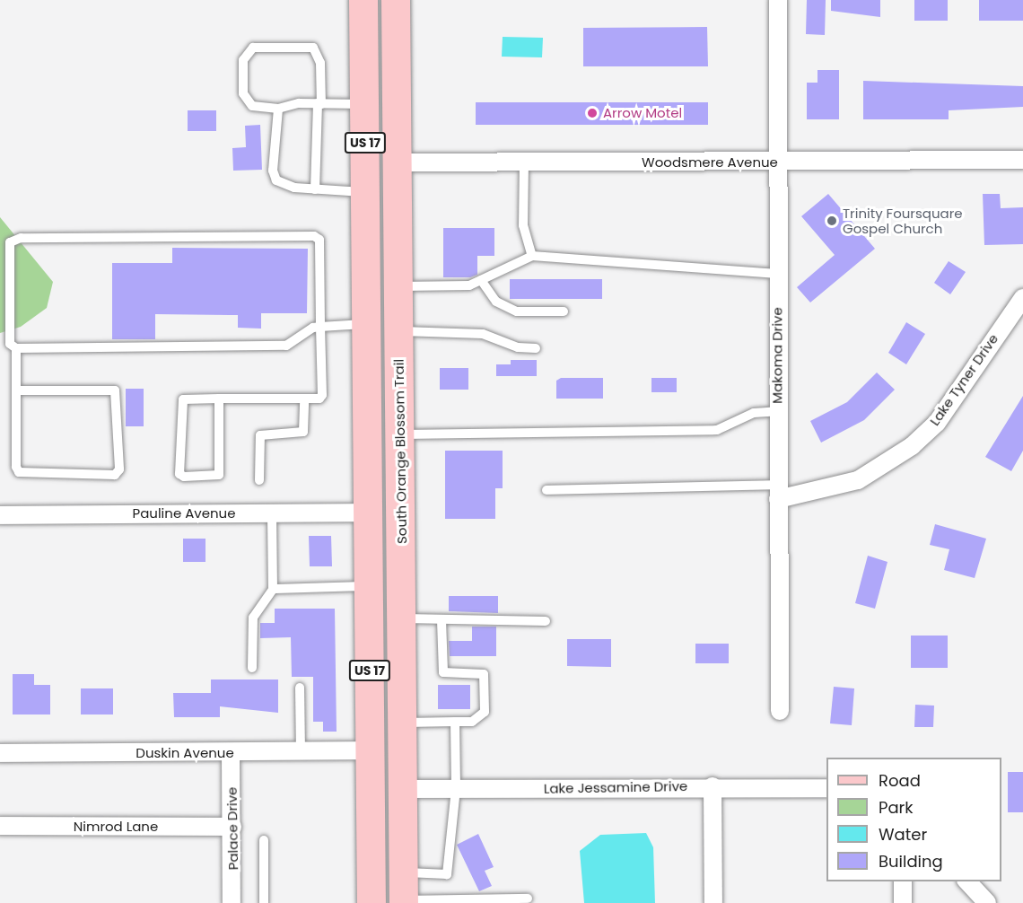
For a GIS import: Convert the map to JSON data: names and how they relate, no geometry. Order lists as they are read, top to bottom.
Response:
{
  "streets": {
    "main road": ["US 17", "South Orange Blossom Trail"],
    "street": [
      "Woodsmere Avenue",
      "Makoma Drive",
      "Lake Tyner Drive",
      "Pauline Avenue",
      "Duskin Avenue",
      "Lake Jessamine Drive",
      "Nimrod Lane",
      "Palace Drive"
    ]
  },
  "crossings": [
    ["US 17", "Pauline Avenue"],
    ["US 17", "Duskin Avenue"],
    ["Woodsmere Avenue", "Makoma Drive"],
    ["Woodsmere Avenue", "South Orange Blossom Trail"],
    ["Makoma Drive", "Lake Tyner Drive"],
    ["South Orange Blossom Trail", "Lake Jessamine Drive"],
    ["Duskin Avenue", "Palace Drive"],
    ["Nimrod Lane", "Palace Drive"]
  ],
  "places": ["Arrow Motel", "Trinity Foursquare Gospel Church"],
  "legend": [
    "Road",
    "Park",
    "Water",
    "Building"
  ]
}
